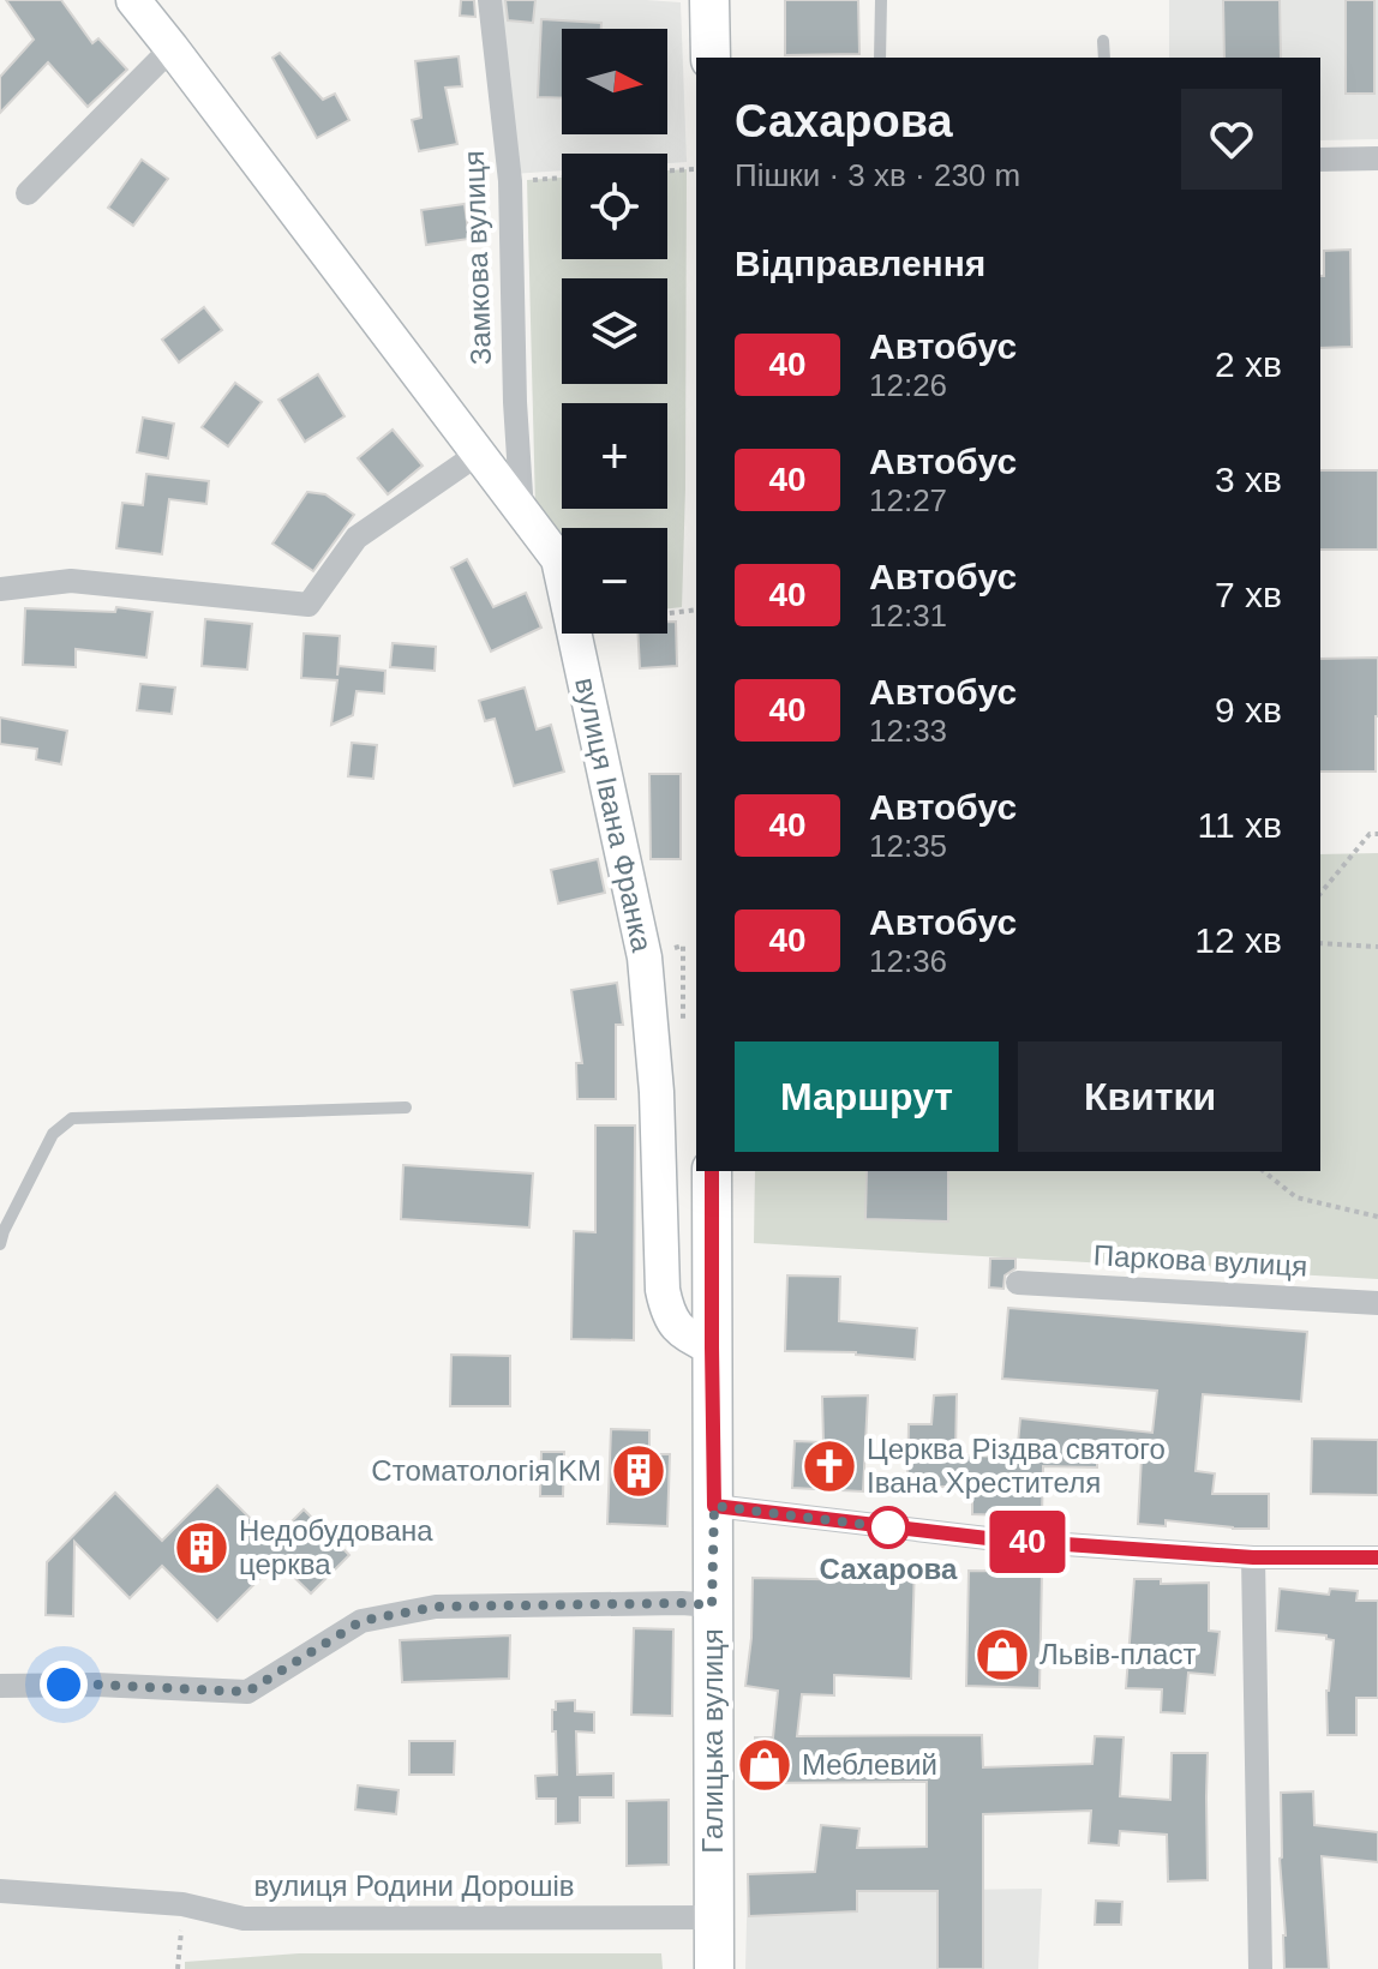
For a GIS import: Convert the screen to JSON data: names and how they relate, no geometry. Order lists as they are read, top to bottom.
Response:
{
  "streets": {
    "main road": ["Галицька вулиця"],
    "street": [
      "Замкова вулиця",
      "вулиця Івана Франка",
      "Паркова вулиця",
      "вулиця Родини Дорошів"
    ]
  },
  "crossings": [
    ["Замкова вулиця", "вулиця Івана Франка"],
    ["вулиця Івана Франка", "Галицька вулиця"],
    ["Галицька вулиця", "вулиця Родини Дорошів"]
  ],
  "places": {
    "church": ["Церква Різдва святого Івана Хрестителя"],
    "building": ["Стоматологія KM", "Недобудована церква"],
    "other": ["Сахарова"],
    "shop": ["Львів-пласт", "Меблевий"]
  },
  "lines": ["bus line 40"],
  "north": "right",
  "page": {
    "on_map": "40",
    "map_buttons": ["+", "−"],
    "heading": [
      ["Сахарова", "Пішки · 3 хв · 230 m"],
      "Відправлення"
    ],
    "list": [
      {
        "mark": "40",
        "name": "Автобус",
        "note": "12:26",
        "value": "2 хв"
      },
      {
        "mark": "40",
        "name": "Автобус",
        "note": "12:27",
        "value": "3 хв"
      },
      {
        "mark": "40",
        "name": "Автобус",
        "note": "12:31",
        "value": "7 хв"
      },
      {
        "mark": "40",
        "name": "Автобус",
        "note": "12:33",
        "value": "9 хв"
      },
      {
        "mark": "40",
        "name": "Автобус",
        "note": "12:35",
        "value": "11 хв"
      },
      {
        "mark": "40",
        "name": "Автобус",
        "note": "12:36",
        "value": "12 хв"
      }
    ],
    "buttons": ["Маршрут", "Квитки"]
  }
}
